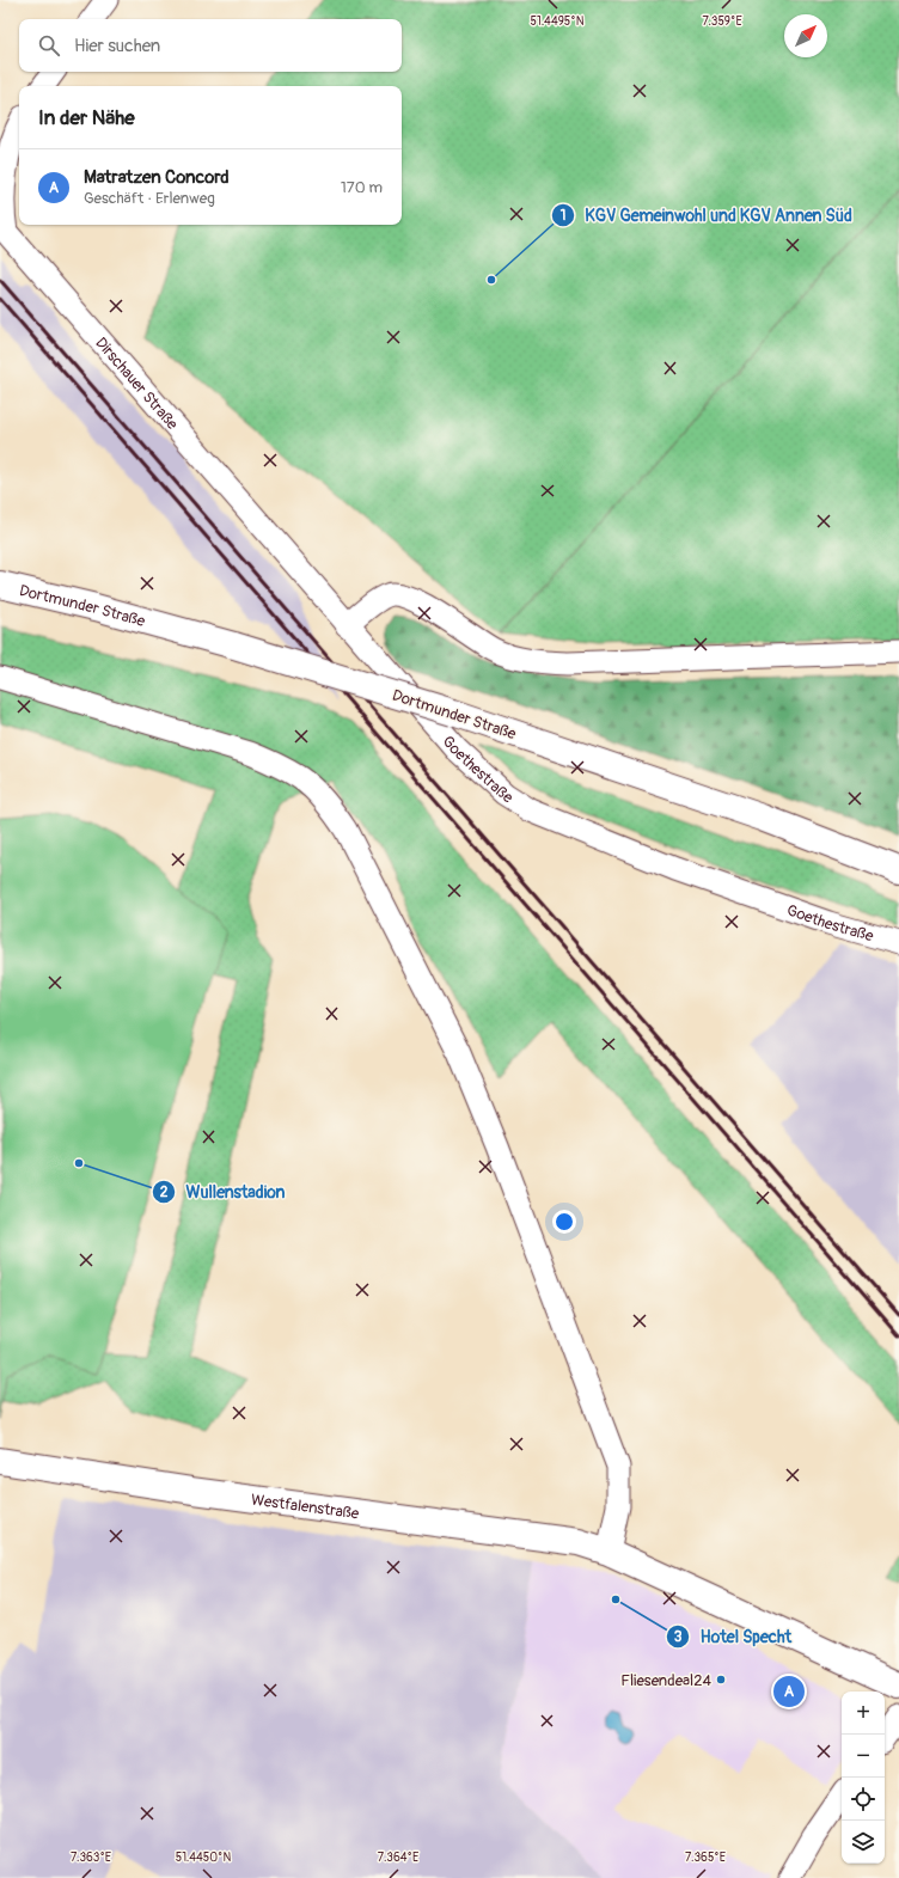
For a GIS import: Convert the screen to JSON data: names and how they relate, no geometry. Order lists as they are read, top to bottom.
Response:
{
  "streets": {
    "main road": ["Dortmunder Straße", "Westfalenstraße"],
    "street": ["Dirschauer Straße", "Goethestraße"]
  },
  "crossings": [
    ["Dirschauer Straße", "Goethestraße"]
  ],
  "places": [
    "KGV Gemeinwohl und KGV Annen Süd",
    "Wullenstadion",
    "Hotel Specht",
    "Fliesendeal24"
  ],
  "north": "top right",
  "page": {
    "search": "Hier suchen",
    "heading": "In der Nähe",
    "list": [
      {
        "mark": "A",
        "name": "Matratzen Concord",
        "note": "Geschäft · Erlenweg",
        "value": "170 m"
      }
    ],
    "pins": "A",
    "map_buttons": ["+", "−"]
  },
  "coordinates": [
    "51.4495°N",
    "7.359°E",
    "7.363°E",
    "51.4450°N",
    "7.364°E",
    "7.365°E"
  ]
}
